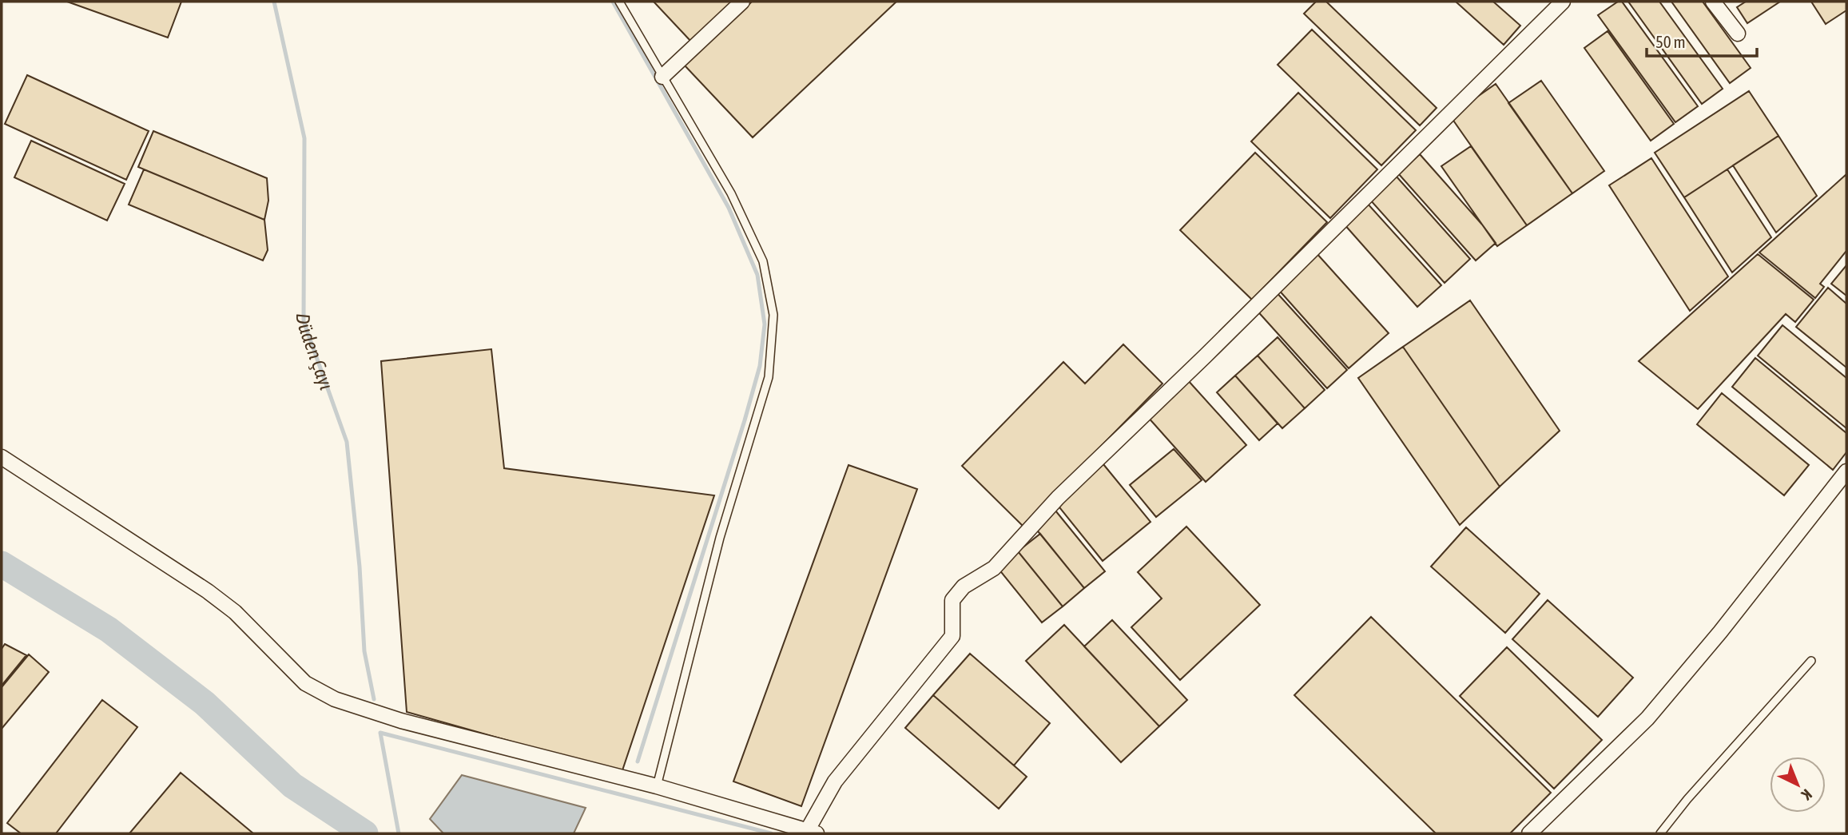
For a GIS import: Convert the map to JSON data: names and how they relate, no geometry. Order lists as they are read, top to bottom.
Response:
{
  "water": ["Düden Çayı"],
  "scale_bar": "50 m",
  "north": "bottom right"
}
